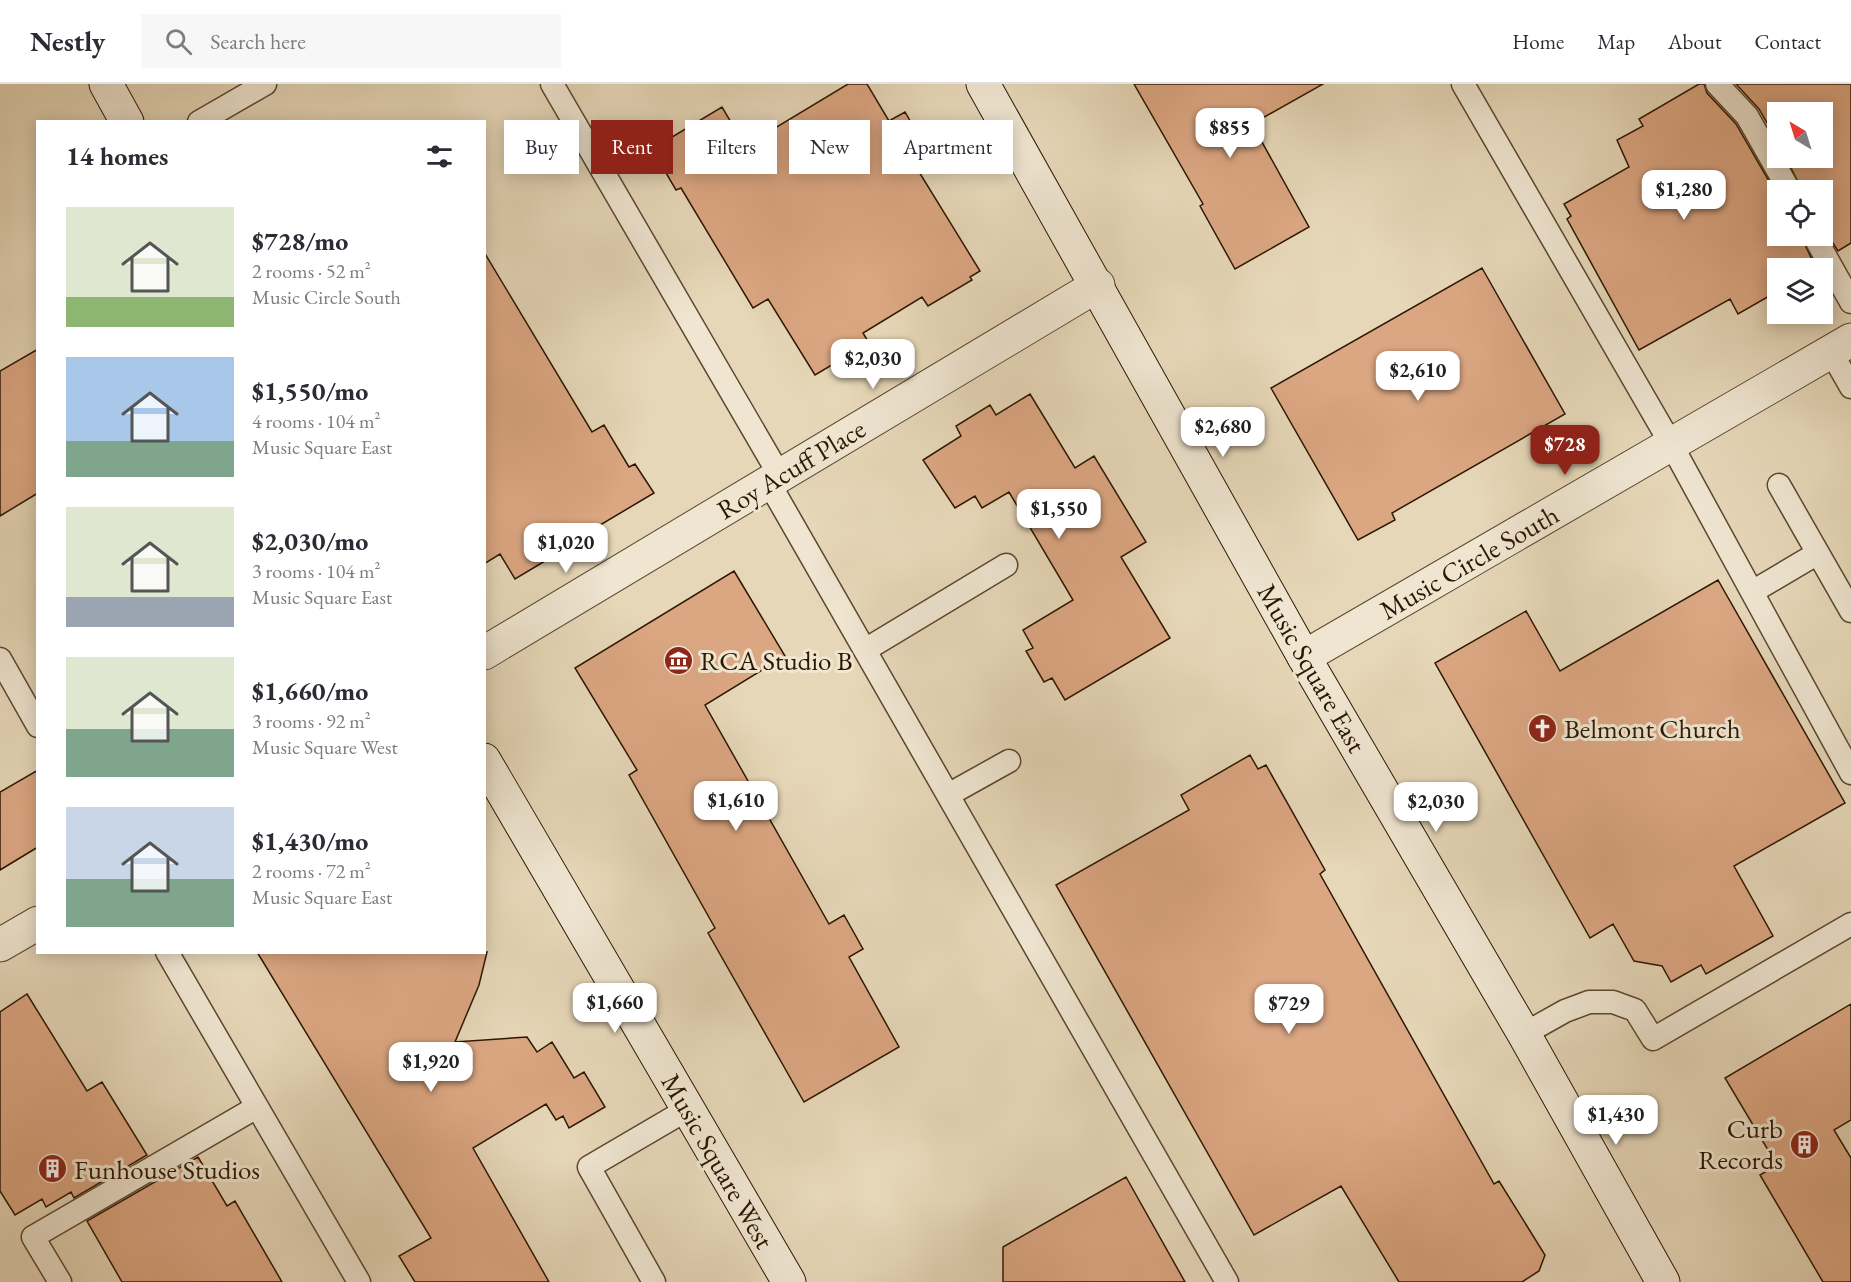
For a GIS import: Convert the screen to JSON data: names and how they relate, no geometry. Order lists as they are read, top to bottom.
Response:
{
  "streets": {
    "main road": [
      "Roy Acuff Place",
      "Music Circle South",
      "Music Square East",
      "Music Square West"
    ]
  },
  "crossings": [
    ["Roy Acuff Place", "Music Square East"],
    ["Music Circle South", "Music Square East"]
  ],
  "places": {
    "museum": ["RCA Studio B"],
    "church": ["Belmont Church"],
    "building": ["Curb Records", "Funhouse Studios"]
  },
  "north": "top left",
  "page": {
    "header": "Nestly",
    "search": "Search here",
    "nav": [
      "Home",
      "Map",
      "About",
      "Contact"
    ],
    "price": [
      "$855",
      "$1,280",
      "$2,030",
      "$2,610",
      "$2,680",
      "$728",
      "$1,550",
      "$1,020",
      "$1,610",
      "$2,030",
      "$1,660",
      "$729",
      "$1,920",
      "$1,430"
    ],
    "chip": [
      "Buy",
      "Rent",
      "Filters",
      "New",
      "Apartment"
    ],
    "heading": "14 homes",
    "list": [
      {
        "name": "$728/mo",
        "note": "2 rooms · 52 m² · Music Circle South"
      },
      {
        "name": "$1,550/mo",
        "note": "4 rooms · 104 m² · Music Square East"
      },
      {
        "name": "$2,030/mo",
        "note": "3 rooms · 104 m² · Music Square East"
      },
      {
        "name": "$1,660/mo",
        "note": "3 rooms · 92 m² · Music Square West"
      },
      {
        "name": "$1,430/mo",
        "note": "2 rooms · 72 m² · Music Square East"
      }
    ]
  }
}
